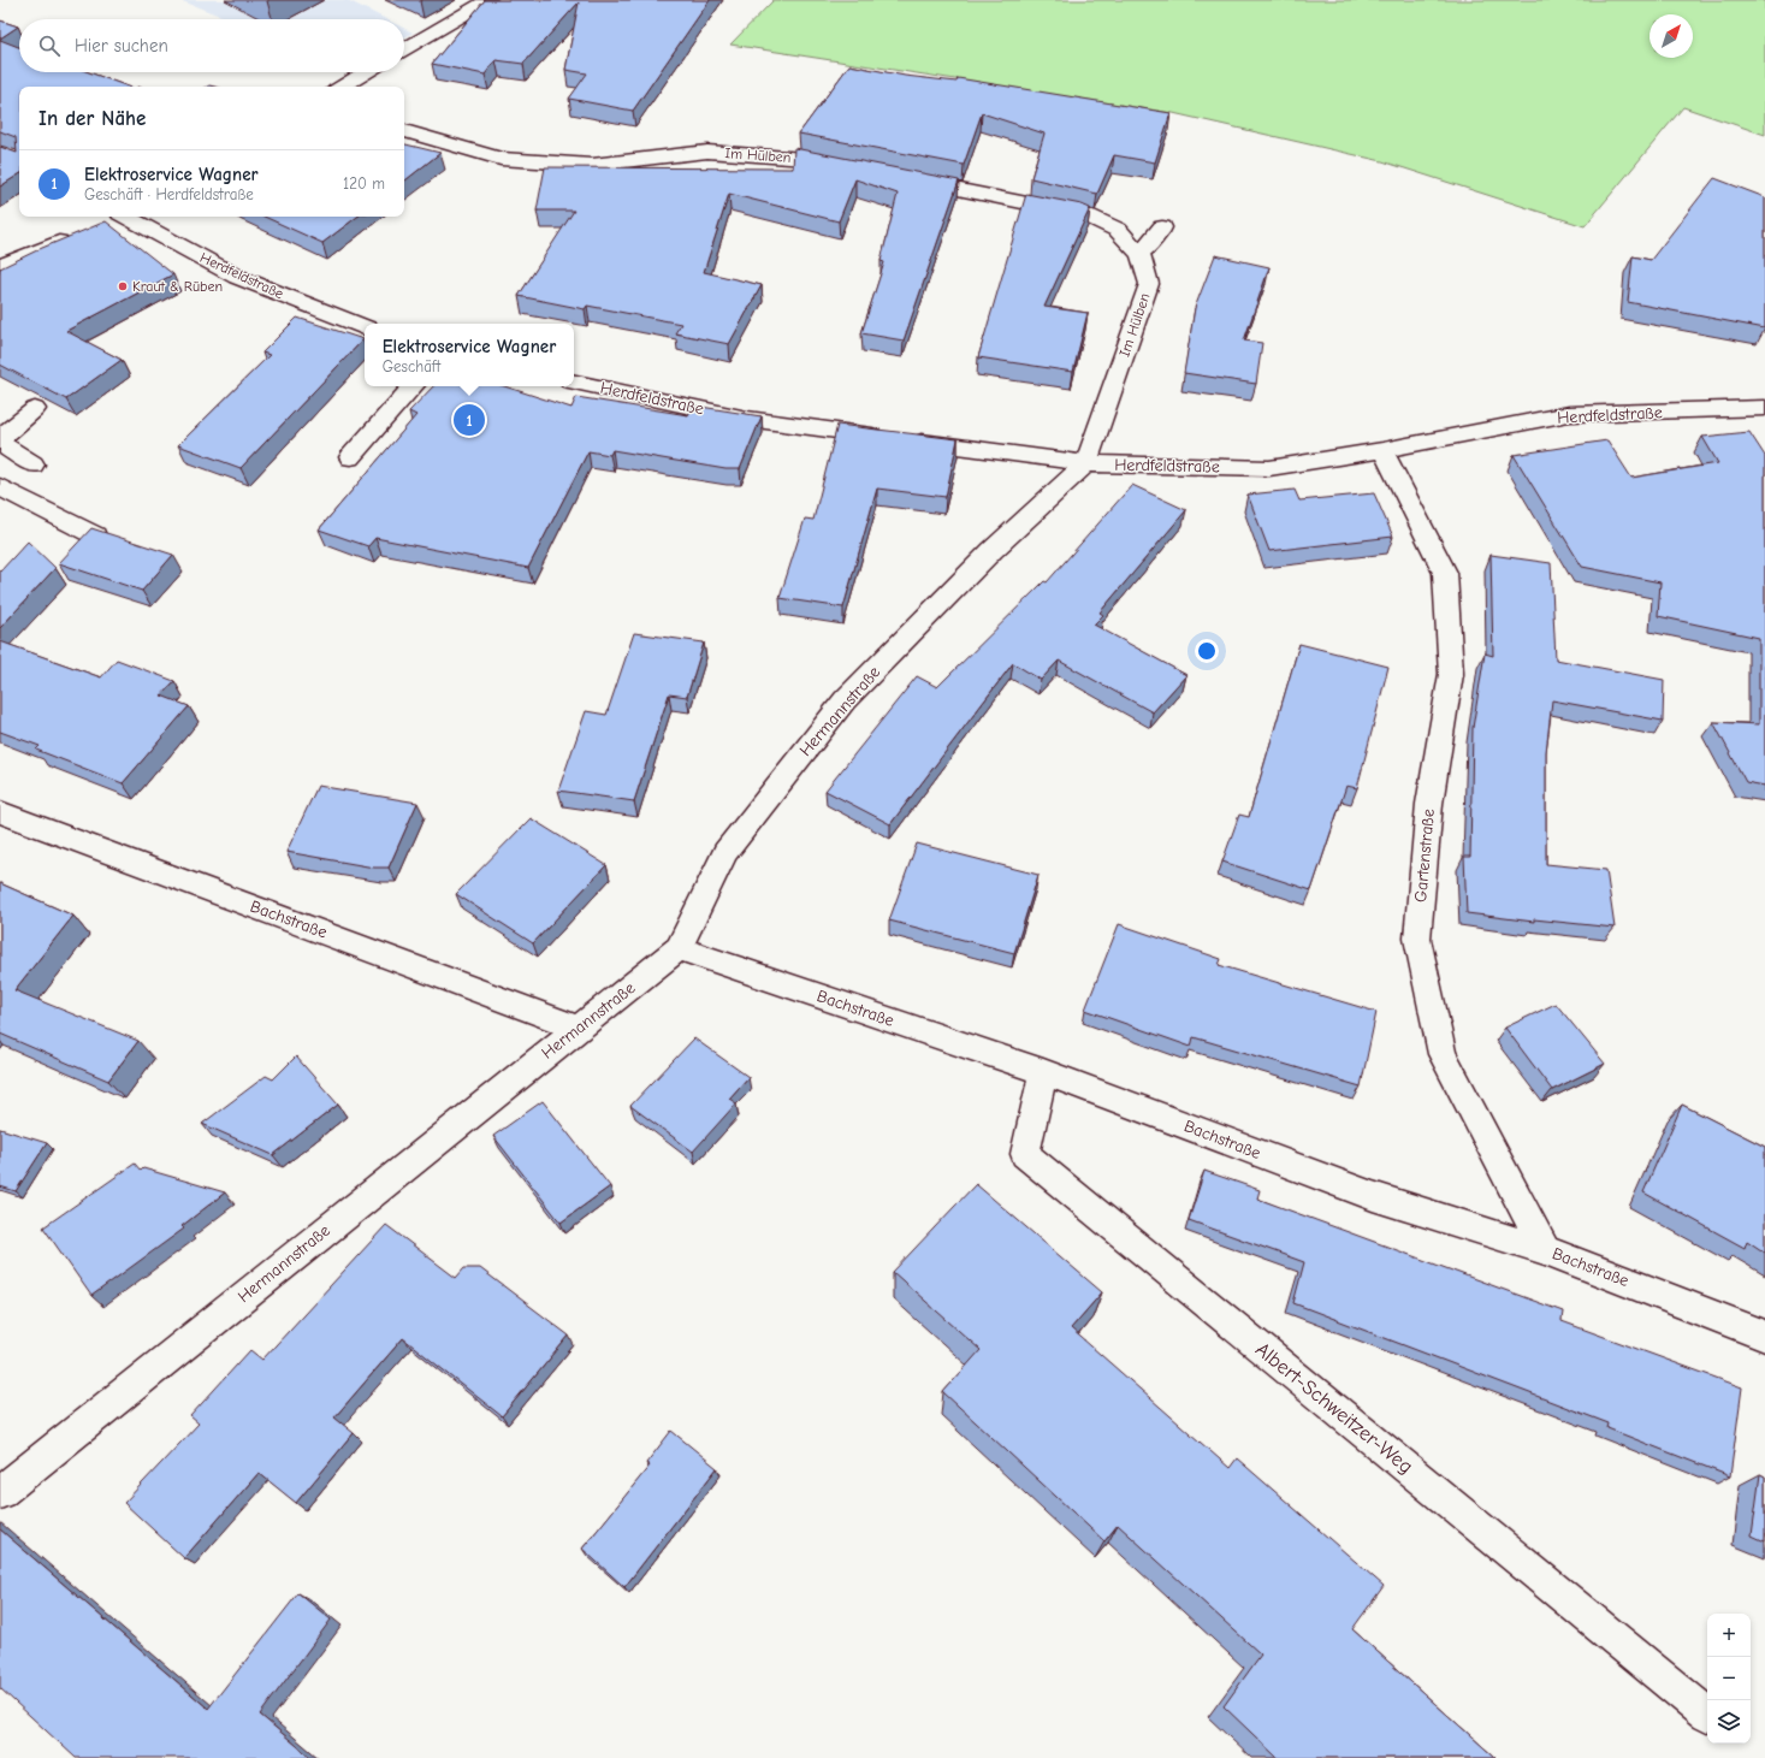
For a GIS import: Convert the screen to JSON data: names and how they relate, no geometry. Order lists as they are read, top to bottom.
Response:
{
  "streets": {
    "street": [
      "Im Hülben",
      "Herdfeldstraße",
      "Hermannstraße",
      "Gartenstraße",
      "Bachstraße",
      "Albert-Schweitzer-Weg"
    ]
  },
  "crossings": [
    ["Im Hülben", "Herdfeldstraße"],
    ["Im Hülben", "Hermannstraße"],
    ["Herdfeldstraße", "Hermannstraße"],
    ["Herdfeldstraße", "Gartenstraße"],
    ["Hermannstraße", "Bachstraße"],
    ["Gartenstraße", "Bachstraße"],
    ["Bachstraße", "Albert-Schweitzer-Weg"]
  ],
  "places": ["Kraut & Rüben"],
  "north": "top right",
  "page": {
    "search": "Hier suchen",
    "heading": "In der Nähe",
    "list": [
      {
        "mark": "1",
        "name": "Elektroservice Wagner",
        "note": "Geschäft · Herdfeldstraße",
        "value": "120 m"
      }
    ],
    "popup": ["Elektroservice Wagner", "Geschäft"],
    "pins": "1",
    "map_buttons": ["+", "−"]
  }
}
